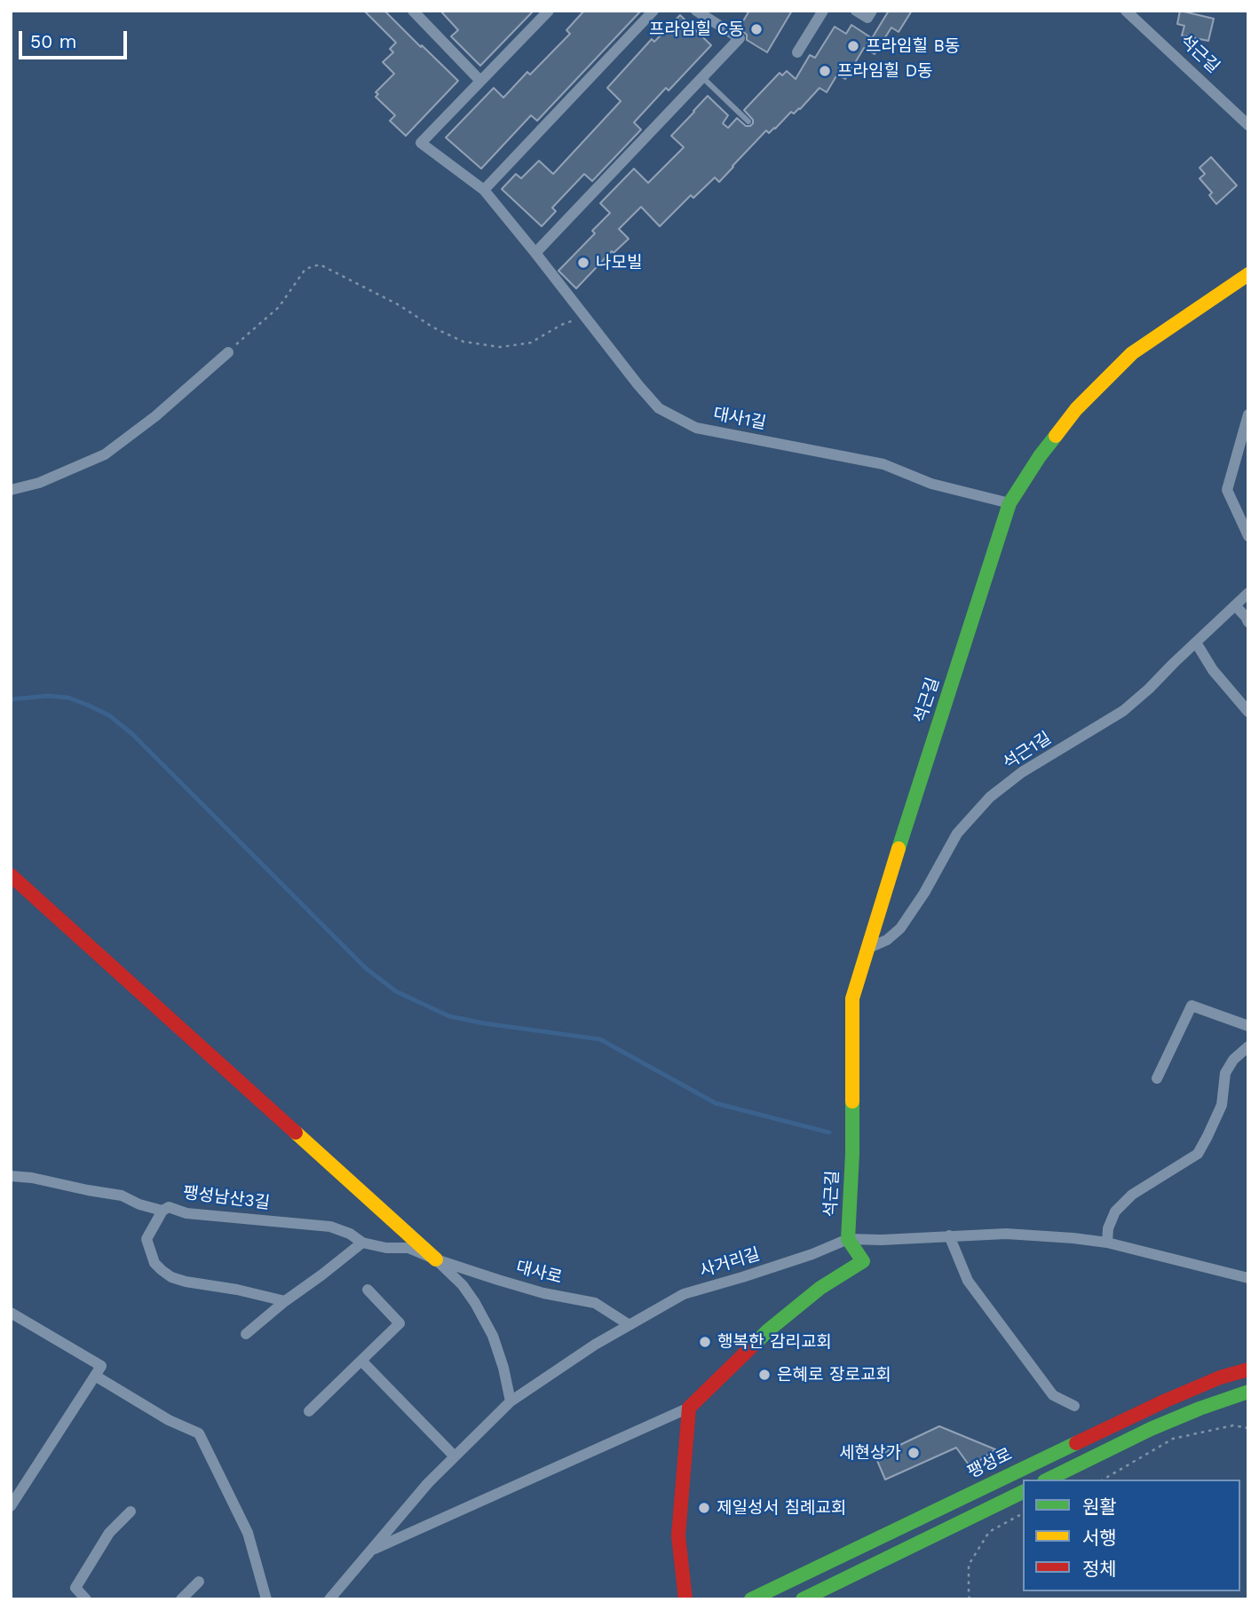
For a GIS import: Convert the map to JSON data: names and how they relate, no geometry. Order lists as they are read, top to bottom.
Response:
{
  "streets": {
    "street": [
      "석근길",
      "대사1길",
      "석근1길",
      "팽성남산3길",
      "사거리길",
      "대사로",
      "팽성로"
    ]
  },
  "crossings": [
    ["석근길", "대사1길"],
    ["석근길", "석근1길"],
    ["석근길", "사거리길"],
    ["팽성남산3길", "대사로"],
    ["사거리길", "대사로"]
  ],
  "places": [
    "프라임힐 C동",
    "프라임힐 B동",
    "프라임힐 D동",
    "나모빌",
    "행복한 감리교회",
    "은혜로 장로교회",
    "세현상가",
    "제일성서 침례교회"
  ],
  "legend": ["원활", "서행", "정체"],
  "scale_bar": "50 m"
}
